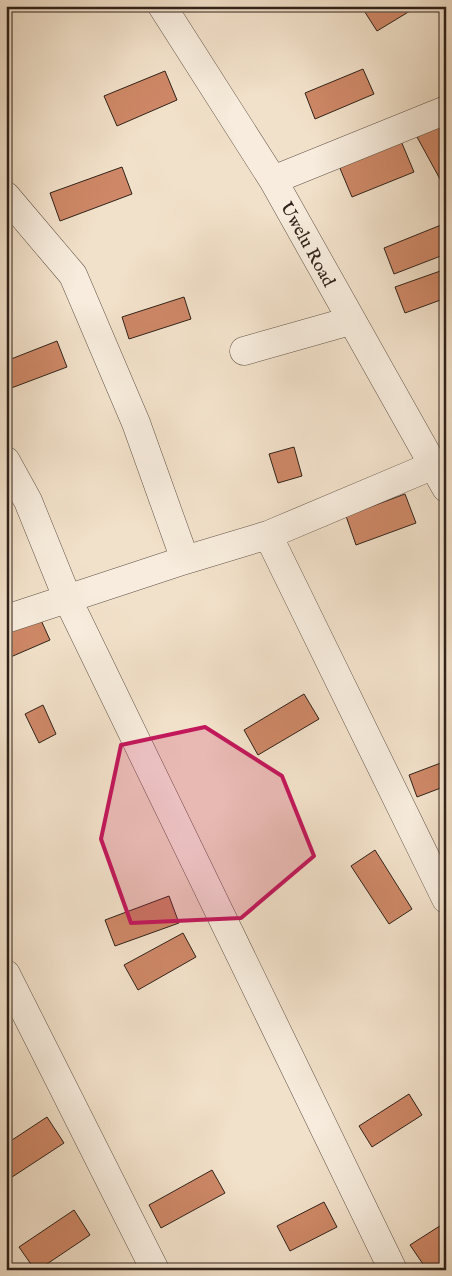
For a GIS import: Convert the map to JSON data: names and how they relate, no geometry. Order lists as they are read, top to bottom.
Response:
{
  "streets": {
    "street": ["Uwelu Road"]
  }
}
